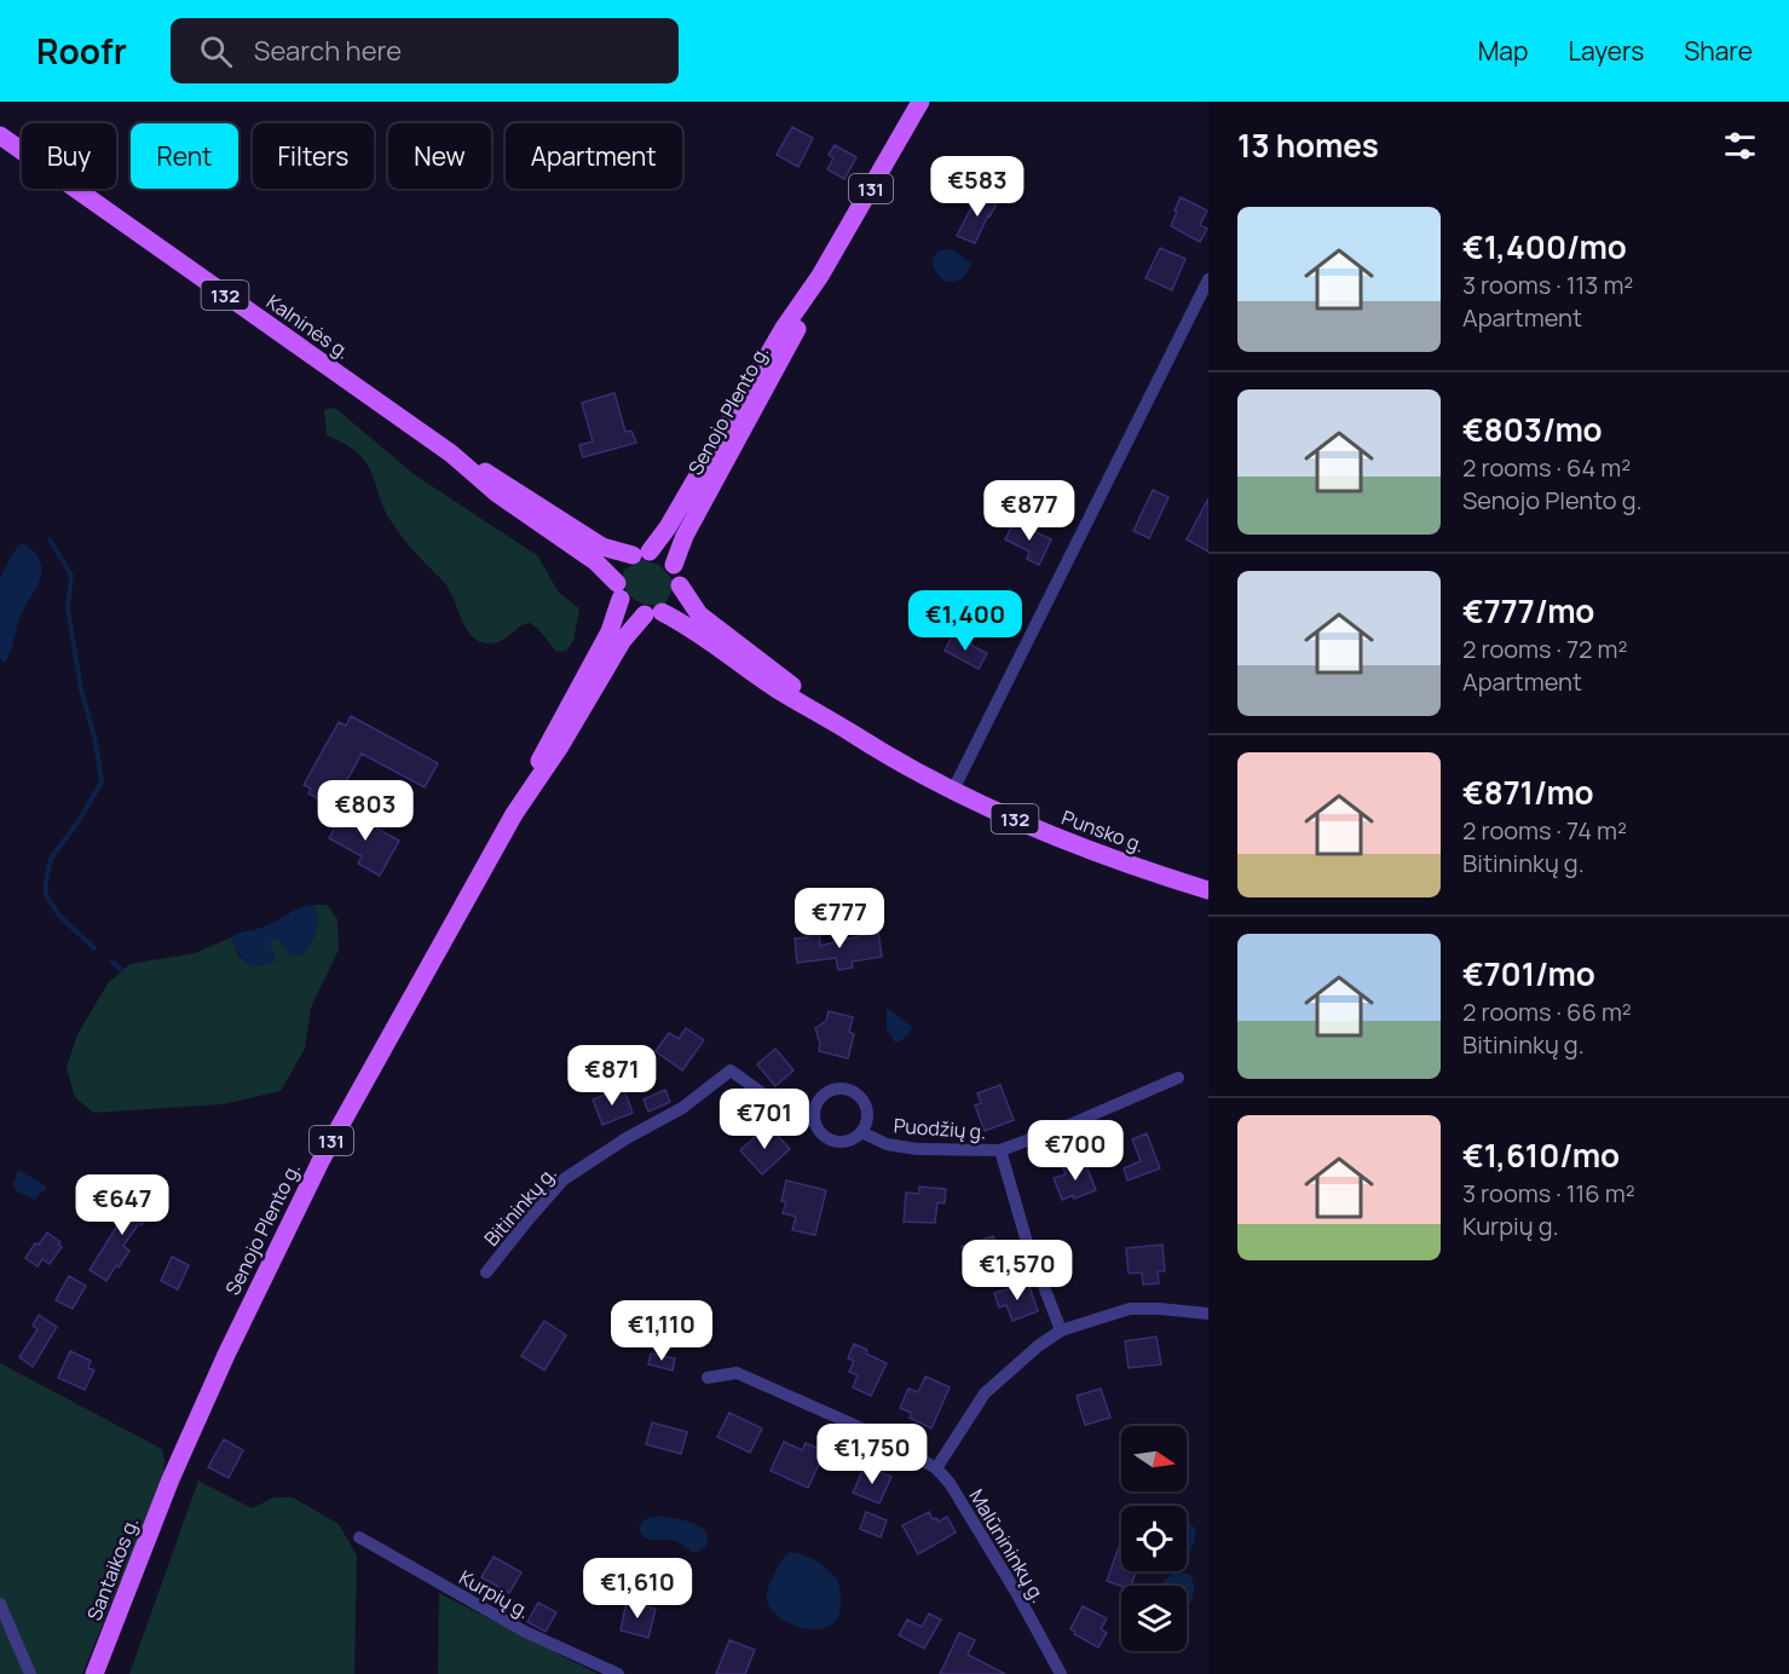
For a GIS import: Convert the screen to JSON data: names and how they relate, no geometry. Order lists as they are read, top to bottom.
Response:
{
  "streets": {
    "main road": [
      "131",
      "132",
      "Kalninės g.",
      "Senojo Plento g.",
      "Punsko g.",
      "Santaikos g."
    ],
    "street": [
      "Puodžių g.",
      "Bitininkų g.",
      "Malūnininkų g.",
      "Kurpių g."
    ]
  },
  "crossings": [
    ["Kalninės g.", "Senojo Plento g."],
    ["Kalninės g.", "Punsko g."],
    ["Senojo Plento g.", "Punsko g."],
    ["Senojo Plento g.", "Santaikos g."],
    ["Puodžių g.", "Bitininkų g."]
  ],
  "north": "right",
  "page": {
    "header": "Roofr",
    "search": "Search here",
    "nav": ["Map", "Layers", "Share"],
    "heading": "13 homes",
    "chip": [
      "Buy",
      "Rent",
      "Filters",
      "New",
      "Apartment"
    ],
    "price": [
      "€583",
      "€877",
      "€1,400",
      "€803",
      "€777",
      "€871",
      "€701",
      "€700",
      "€647",
      "€1,570",
      "€1,110",
      "€1,750",
      "€1,610"
    ],
    "list": [
      {
        "name": "€1,400/mo",
        "note": "3 rooms · 113 m² · Apartment"
      },
      {
        "name": "€803/mo",
        "note": "2 rooms · 64 m² · Senojo Plento g."
      },
      {
        "name": "€777/mo",
        "note": "2 rooms · 72 m² · Apartment"
      },
      {
        "name": "€871/mo",
        "note": "2 rooms · 74 m² · Bitininkų g."
      },
      {
        "name": "€701/mo",
        "note": "2 rooms · 66 m² · Bitininkų g."
      },
      {
        "name": "€1,610/mo",
        "note": "3 rooms · 116 m² · Kurpių g."
      }
    ]
  }
}
